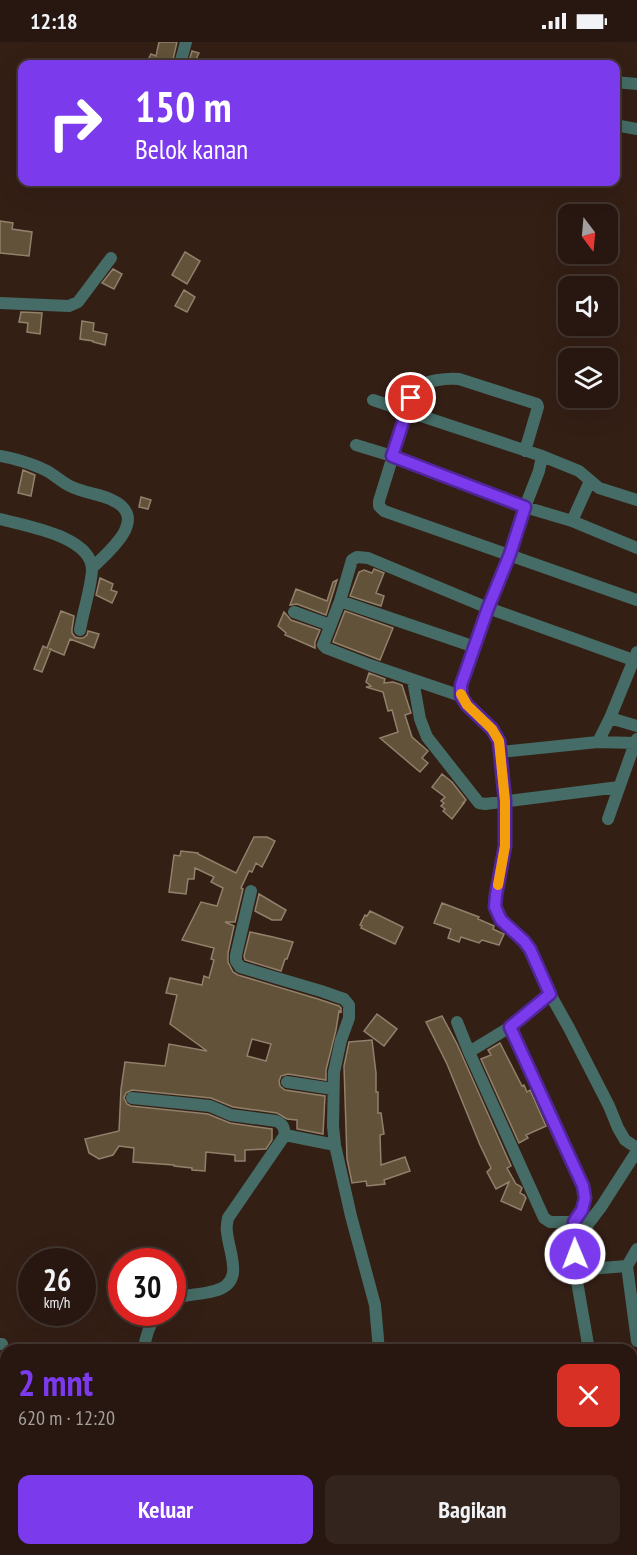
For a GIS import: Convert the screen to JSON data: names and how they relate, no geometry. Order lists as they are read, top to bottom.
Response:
{
  "north": "bottom",
  "page": {
    "status": "12:18",
    "turn": ["150 m", "Belok kanan"],
    "speed": "26 km/h",
    "limit": "30",
    "heading": ["2 mnt", "620 m · 12:20"],
    "buttons": ["Keluar", "Bagikan"]
  }
}
